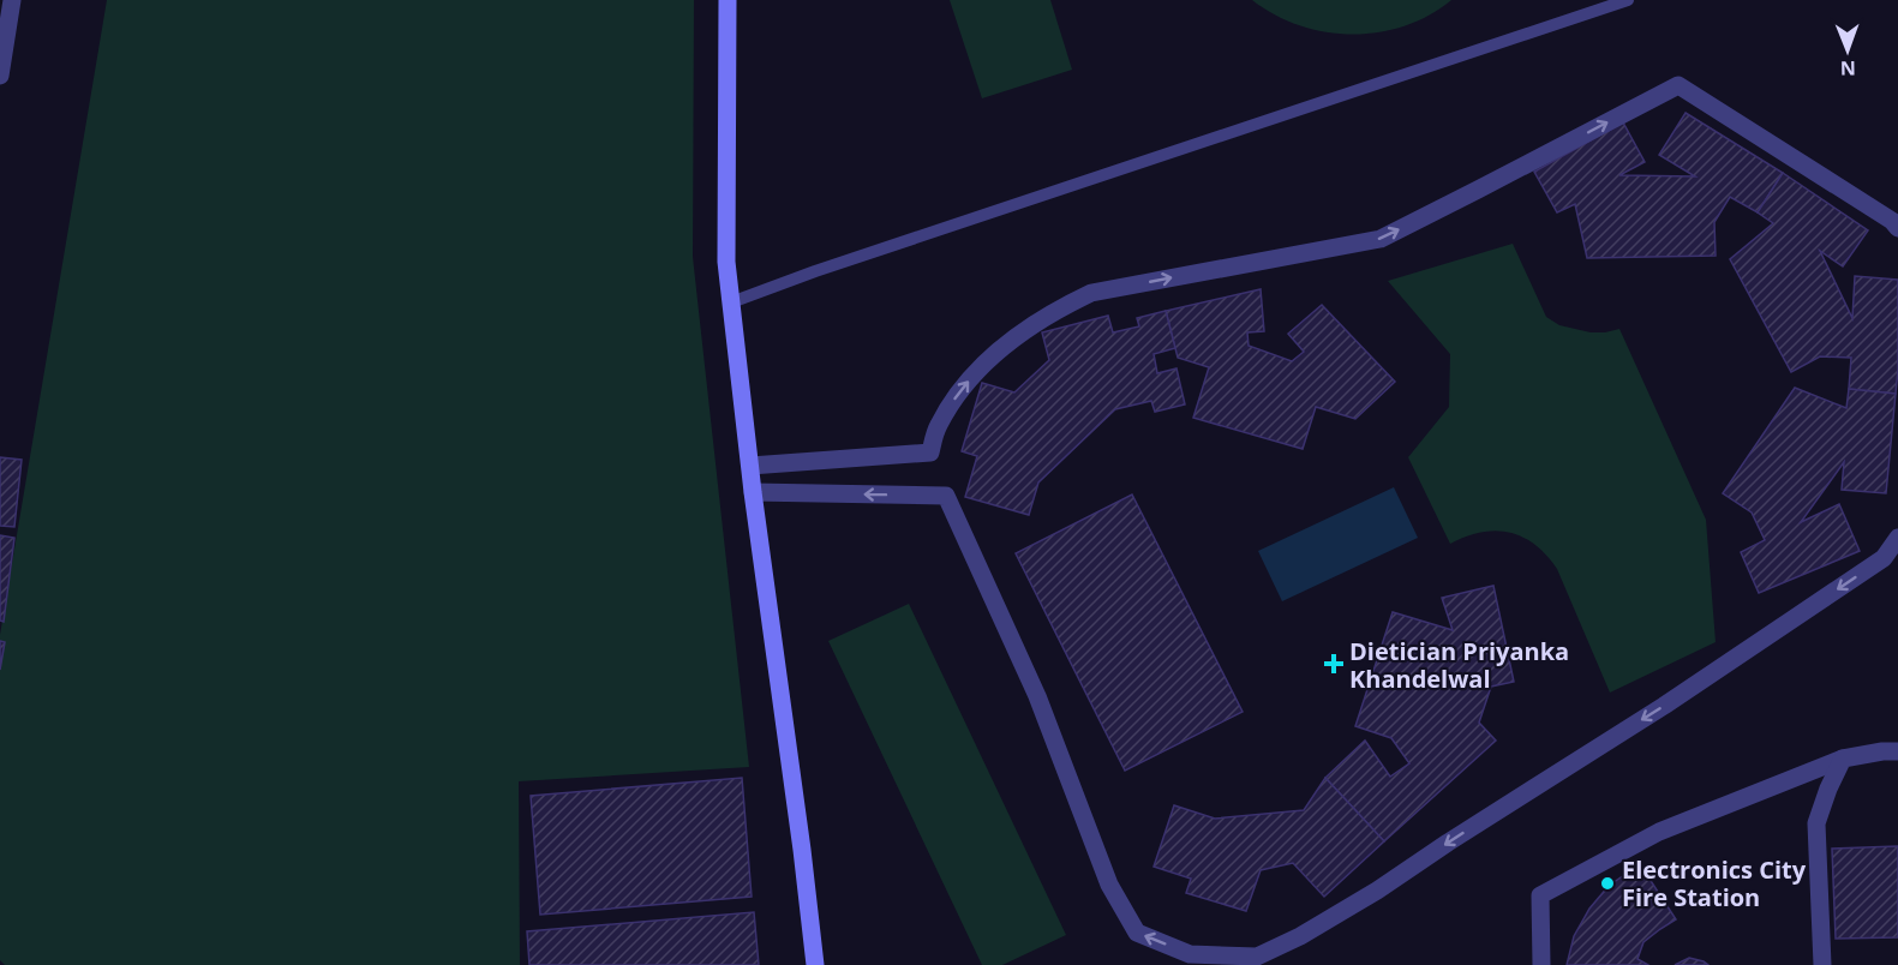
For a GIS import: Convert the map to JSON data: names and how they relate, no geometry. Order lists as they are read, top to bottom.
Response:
{
  "places": {
    "health": ["Dietician Priyanka Khandelwal"],
    "other": ["Electronics City Fire Station"]
  },
  "north": "bottom"
}
